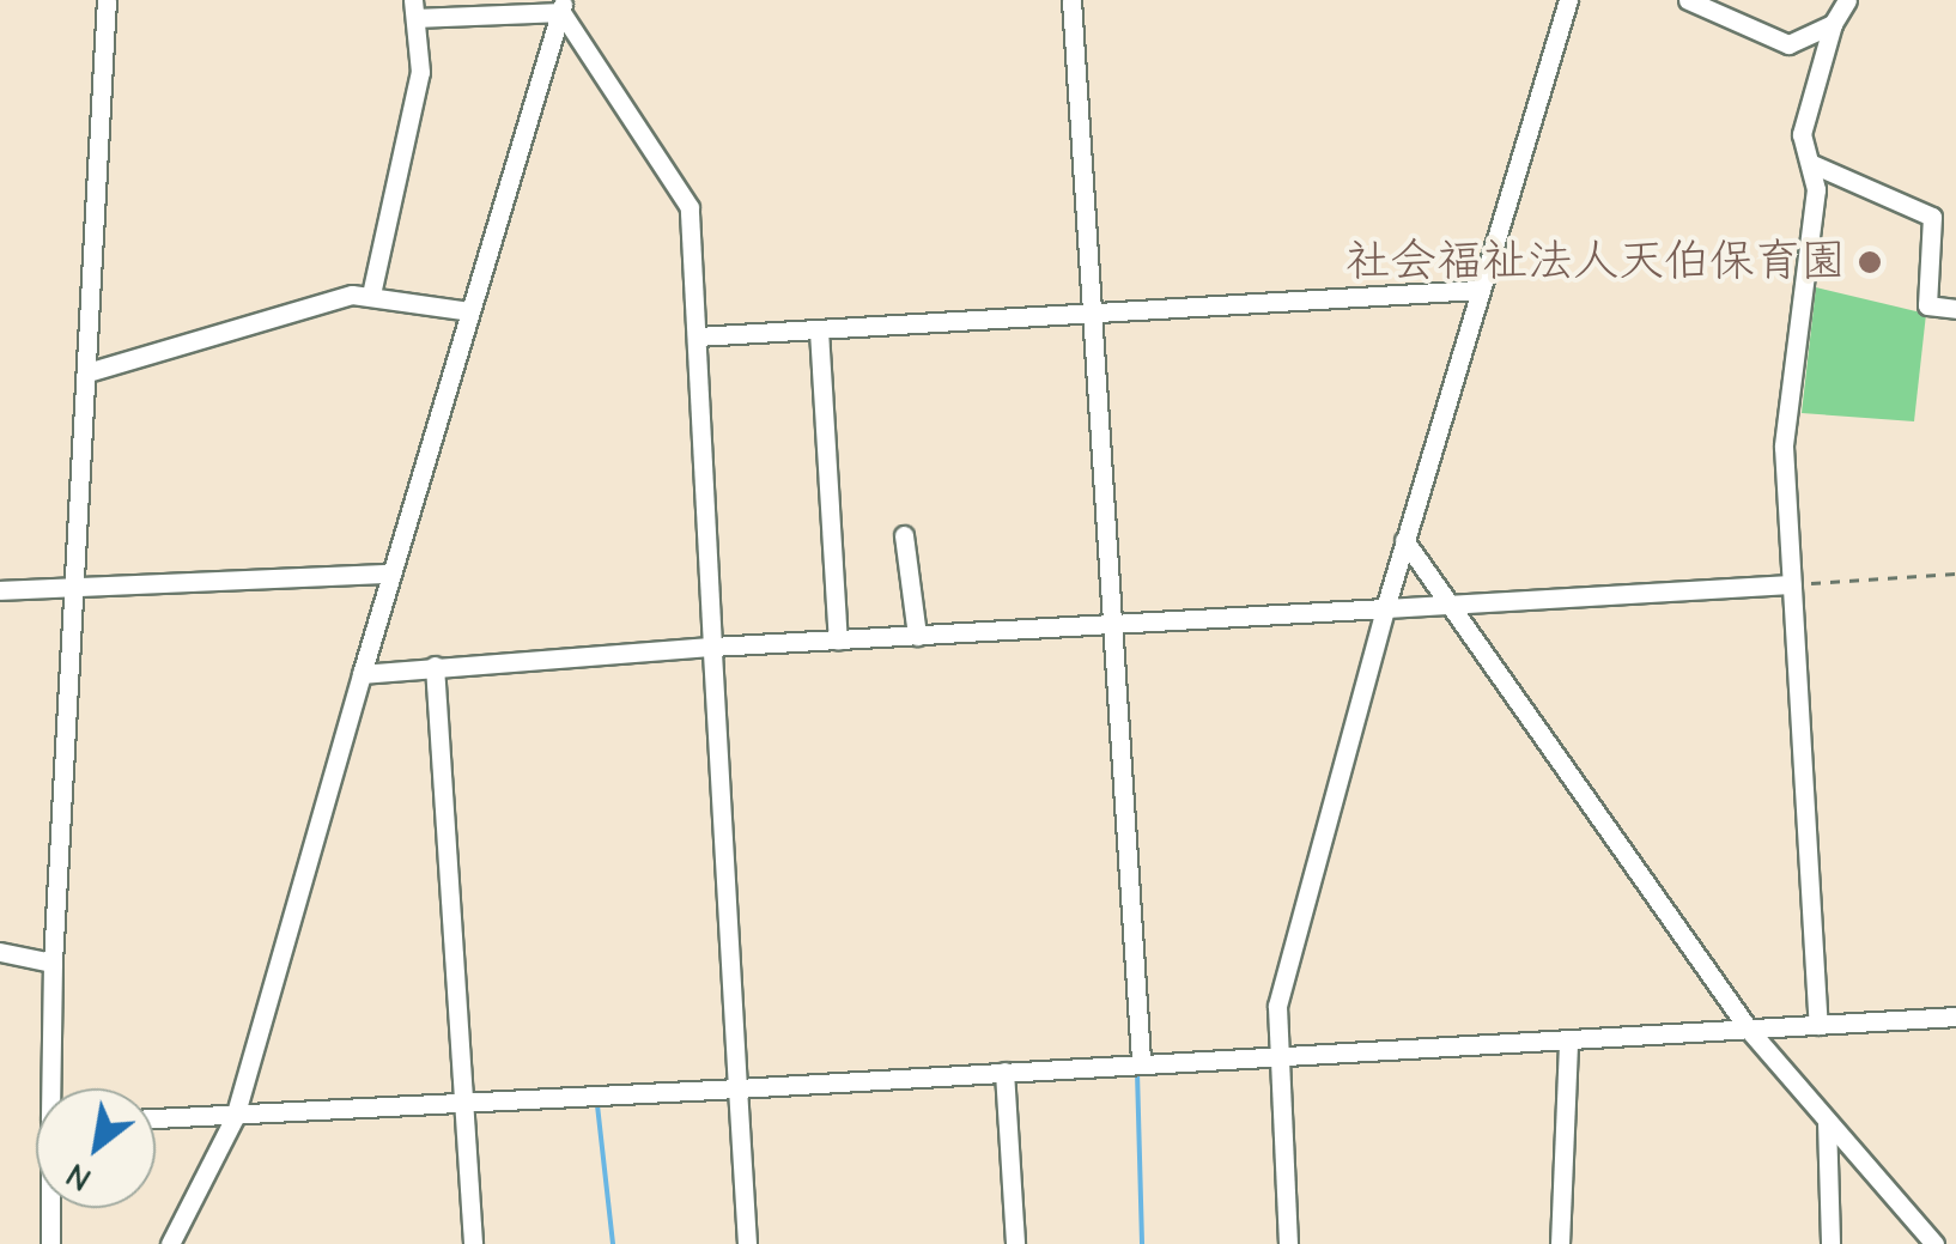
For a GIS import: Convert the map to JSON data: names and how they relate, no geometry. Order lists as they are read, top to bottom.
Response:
{
  "places": ["社会福祉法人天伯保育園"],
  "north": "bottom left"
}
